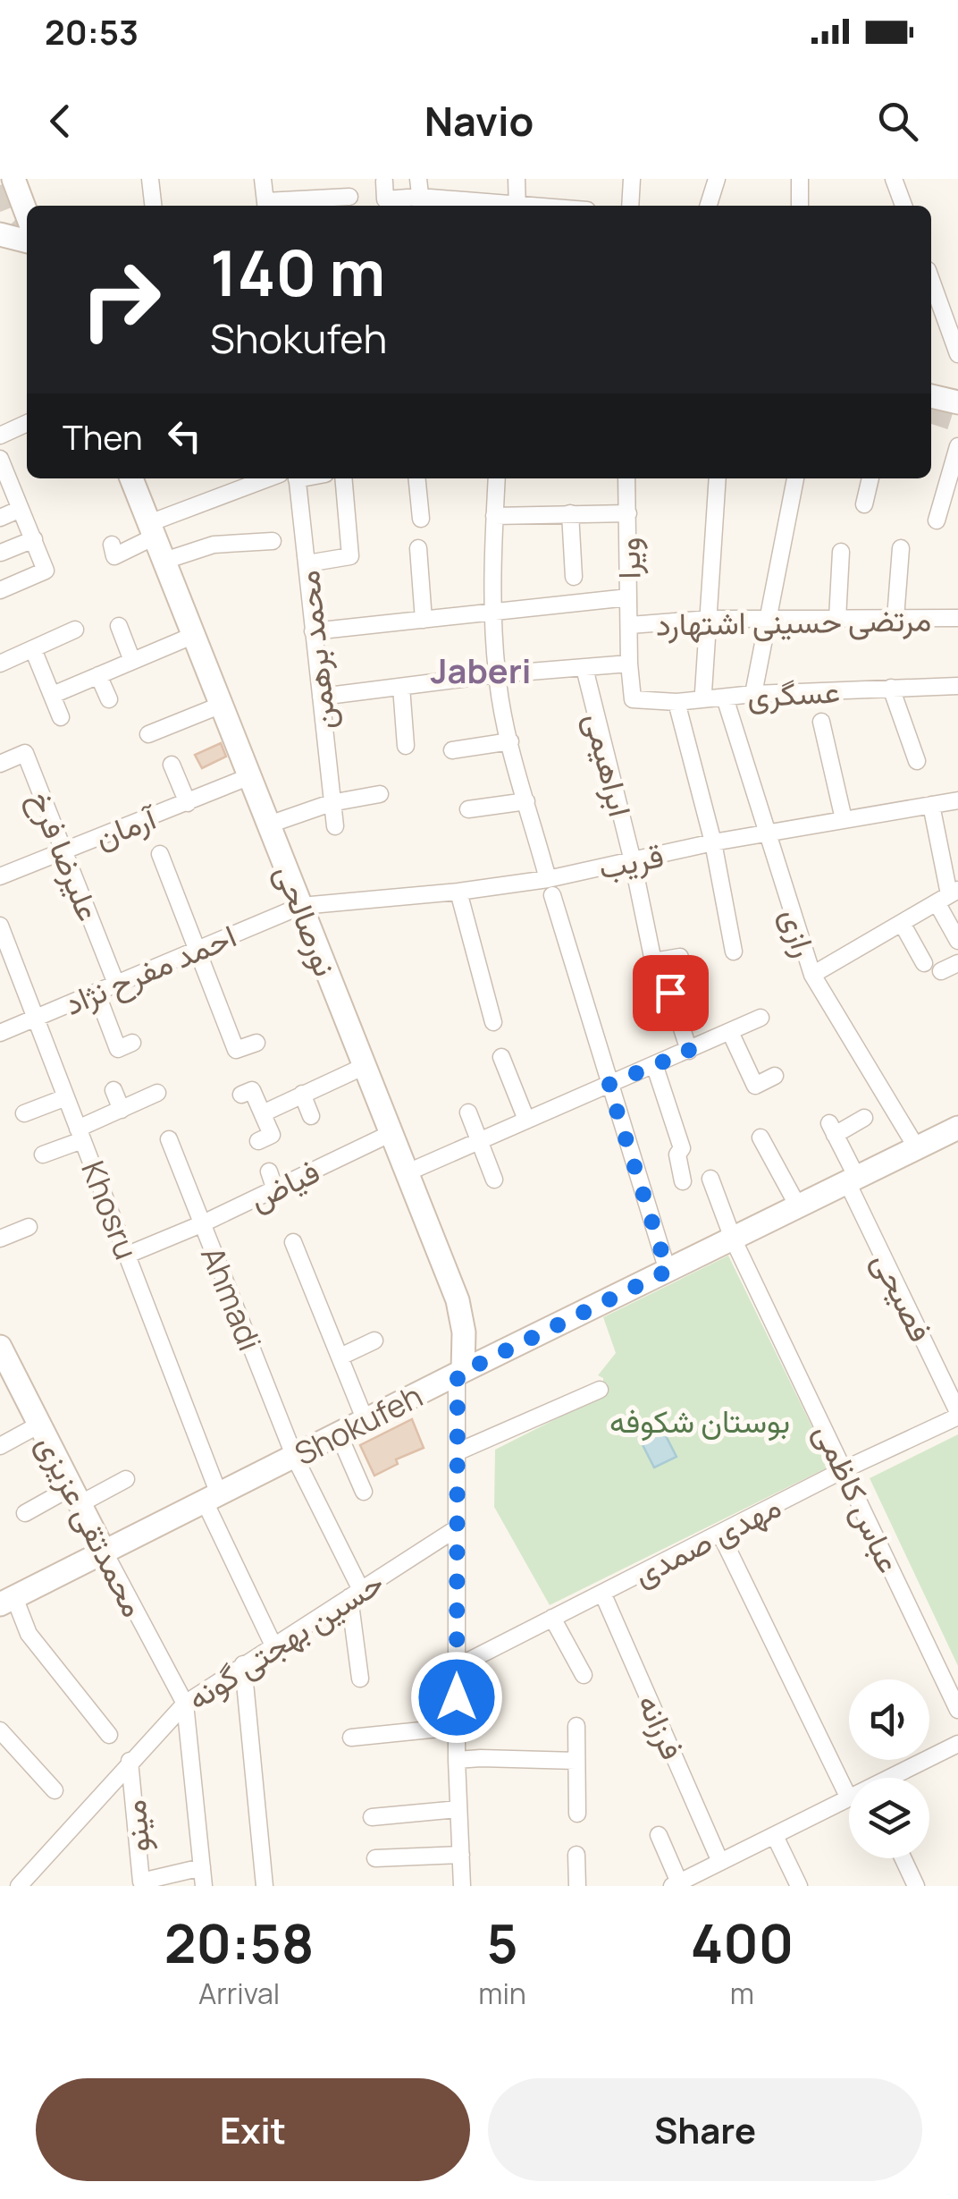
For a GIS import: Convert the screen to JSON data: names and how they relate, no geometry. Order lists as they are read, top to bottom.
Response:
{
  "streets": {
    "main road": ["نورصالحی", "Shokufeh", "محمدتقی عزیزی"],
    "street": [
      "ویرا",
      "مرتضی حسینی اشتهارد",
      "محمد برهمن",
      "عسگری",
      "ابراهیمی",
      "آرمان",
      "علیرضا فرخ",
      "قریب",
      "رازی",
      "احمد مفرح نژاد",
      "فیاض",
      "Khosru",
      "فصیحی",
      "Ahmadi",
      "عباس کاظمی",
      "مهدی صمدی",
      "حسین بهجتی گونه",
      "فرزانه",
      "مینو"
    ]
  },
  "crossings": [
    ["ویرا", "مرتضی حسینی اشتهارد"],
    ["ویرا", "عسگری"],
    ["عسگری", "رازی"],
    ["ابراهیمی", "قریب"],
    ["آرمان", "علیرضا فرخ"],
    ["آرمان", "نورصالحی"],
    ["علیرضا فرخ", "احمد مفرح نژاد"],
    ["قریب", "نورصالحی"],
    ["قریب", "رازی"],
    ["قریب", "احمد مفرح نژاد"],
    ["نورصالحی", "احمد مفرح نژاد"],
    ["نورصالحی", "فیاض"],
    ["نورصالحی", "Shokufeh"],
    ["رازی", "Shokufeh"],
    ["احمد مفرح نژاد", "Khosru"],
    ["فیاض", "Khosru"],
    ["فیاض", "Ahmadi"],
    ["Khosru", "Shokufeh"],
    ["Khosru", "حسین بهجتی گونه"],
    ["فصیحی", "Shokufeh"],
    ["فصیحی", "مهدی صمدی"],
    ["Ahmadi", "Shokufeh"],
    ["Ahmadi", "حسین بهجتی گونه"],
    ["Shokufeh", "عباس کاظمی"],
    ["Shokufeh", "محمدتقی عزیزی"],
    ["عباس کاظمی", "مهدی صمدی"],
    ["محمدتقی عزیزی", "حسین بهجتی گونه"],
    ["مهدی صمدی", "فرزانه"],
    ["حسین بهجتی گونه", "مینو"]
  ],
  "districts": ["Jaberi"],
  "parks": ["بوستان شکوفه"],
  "page": {
    "status": "20:53",
    "header": "Navio",
    "turn": ["140 m", "Shokufeh"],
    "then": "Then",
    "eta": [
      "20:58",
      "Arrival",
      "5",
      "min",
      "400",
      "m"
    ],
    "buttons": ["Exit", "Share"]
  }
}
